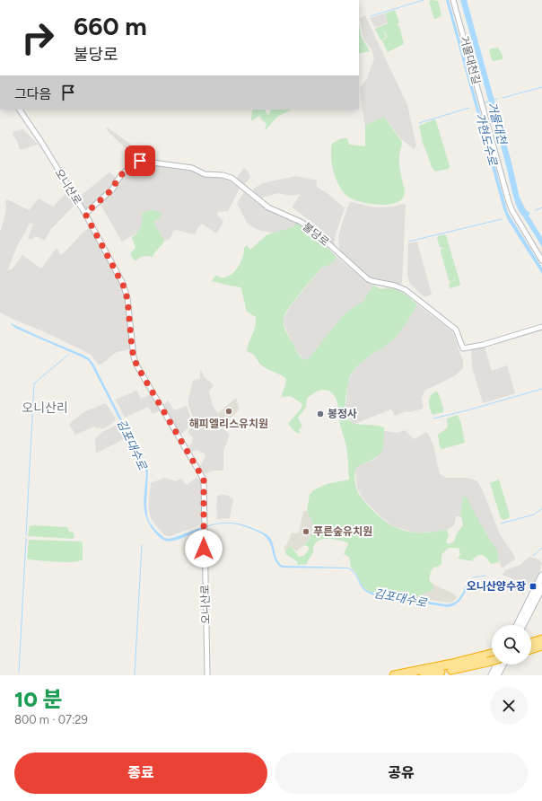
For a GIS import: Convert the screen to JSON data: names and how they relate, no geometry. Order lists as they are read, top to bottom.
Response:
{
  "streets": {
    "street": ["거물대천길", "오니산로", "불당로"]
  },
  "crossings": [
    ["오니산로", "불당로"]
  ],
  "districts": ["오니산리"],
  "water": ["거물대천", "가현도수로", "김포대수로"],
  "places": {
    "other": ["해피엘리스유치원", "봉정사", "푸른숲유치원"],
    "transit": ["오니산양수장"]
  },
  "page": {
    "turn": ["660 m", "불당로"],
    "then": "그다음",
    "heading": ["10 분", "800 m · 07:29"],
    "buttons": ["종료", "공유"]
  }
}
